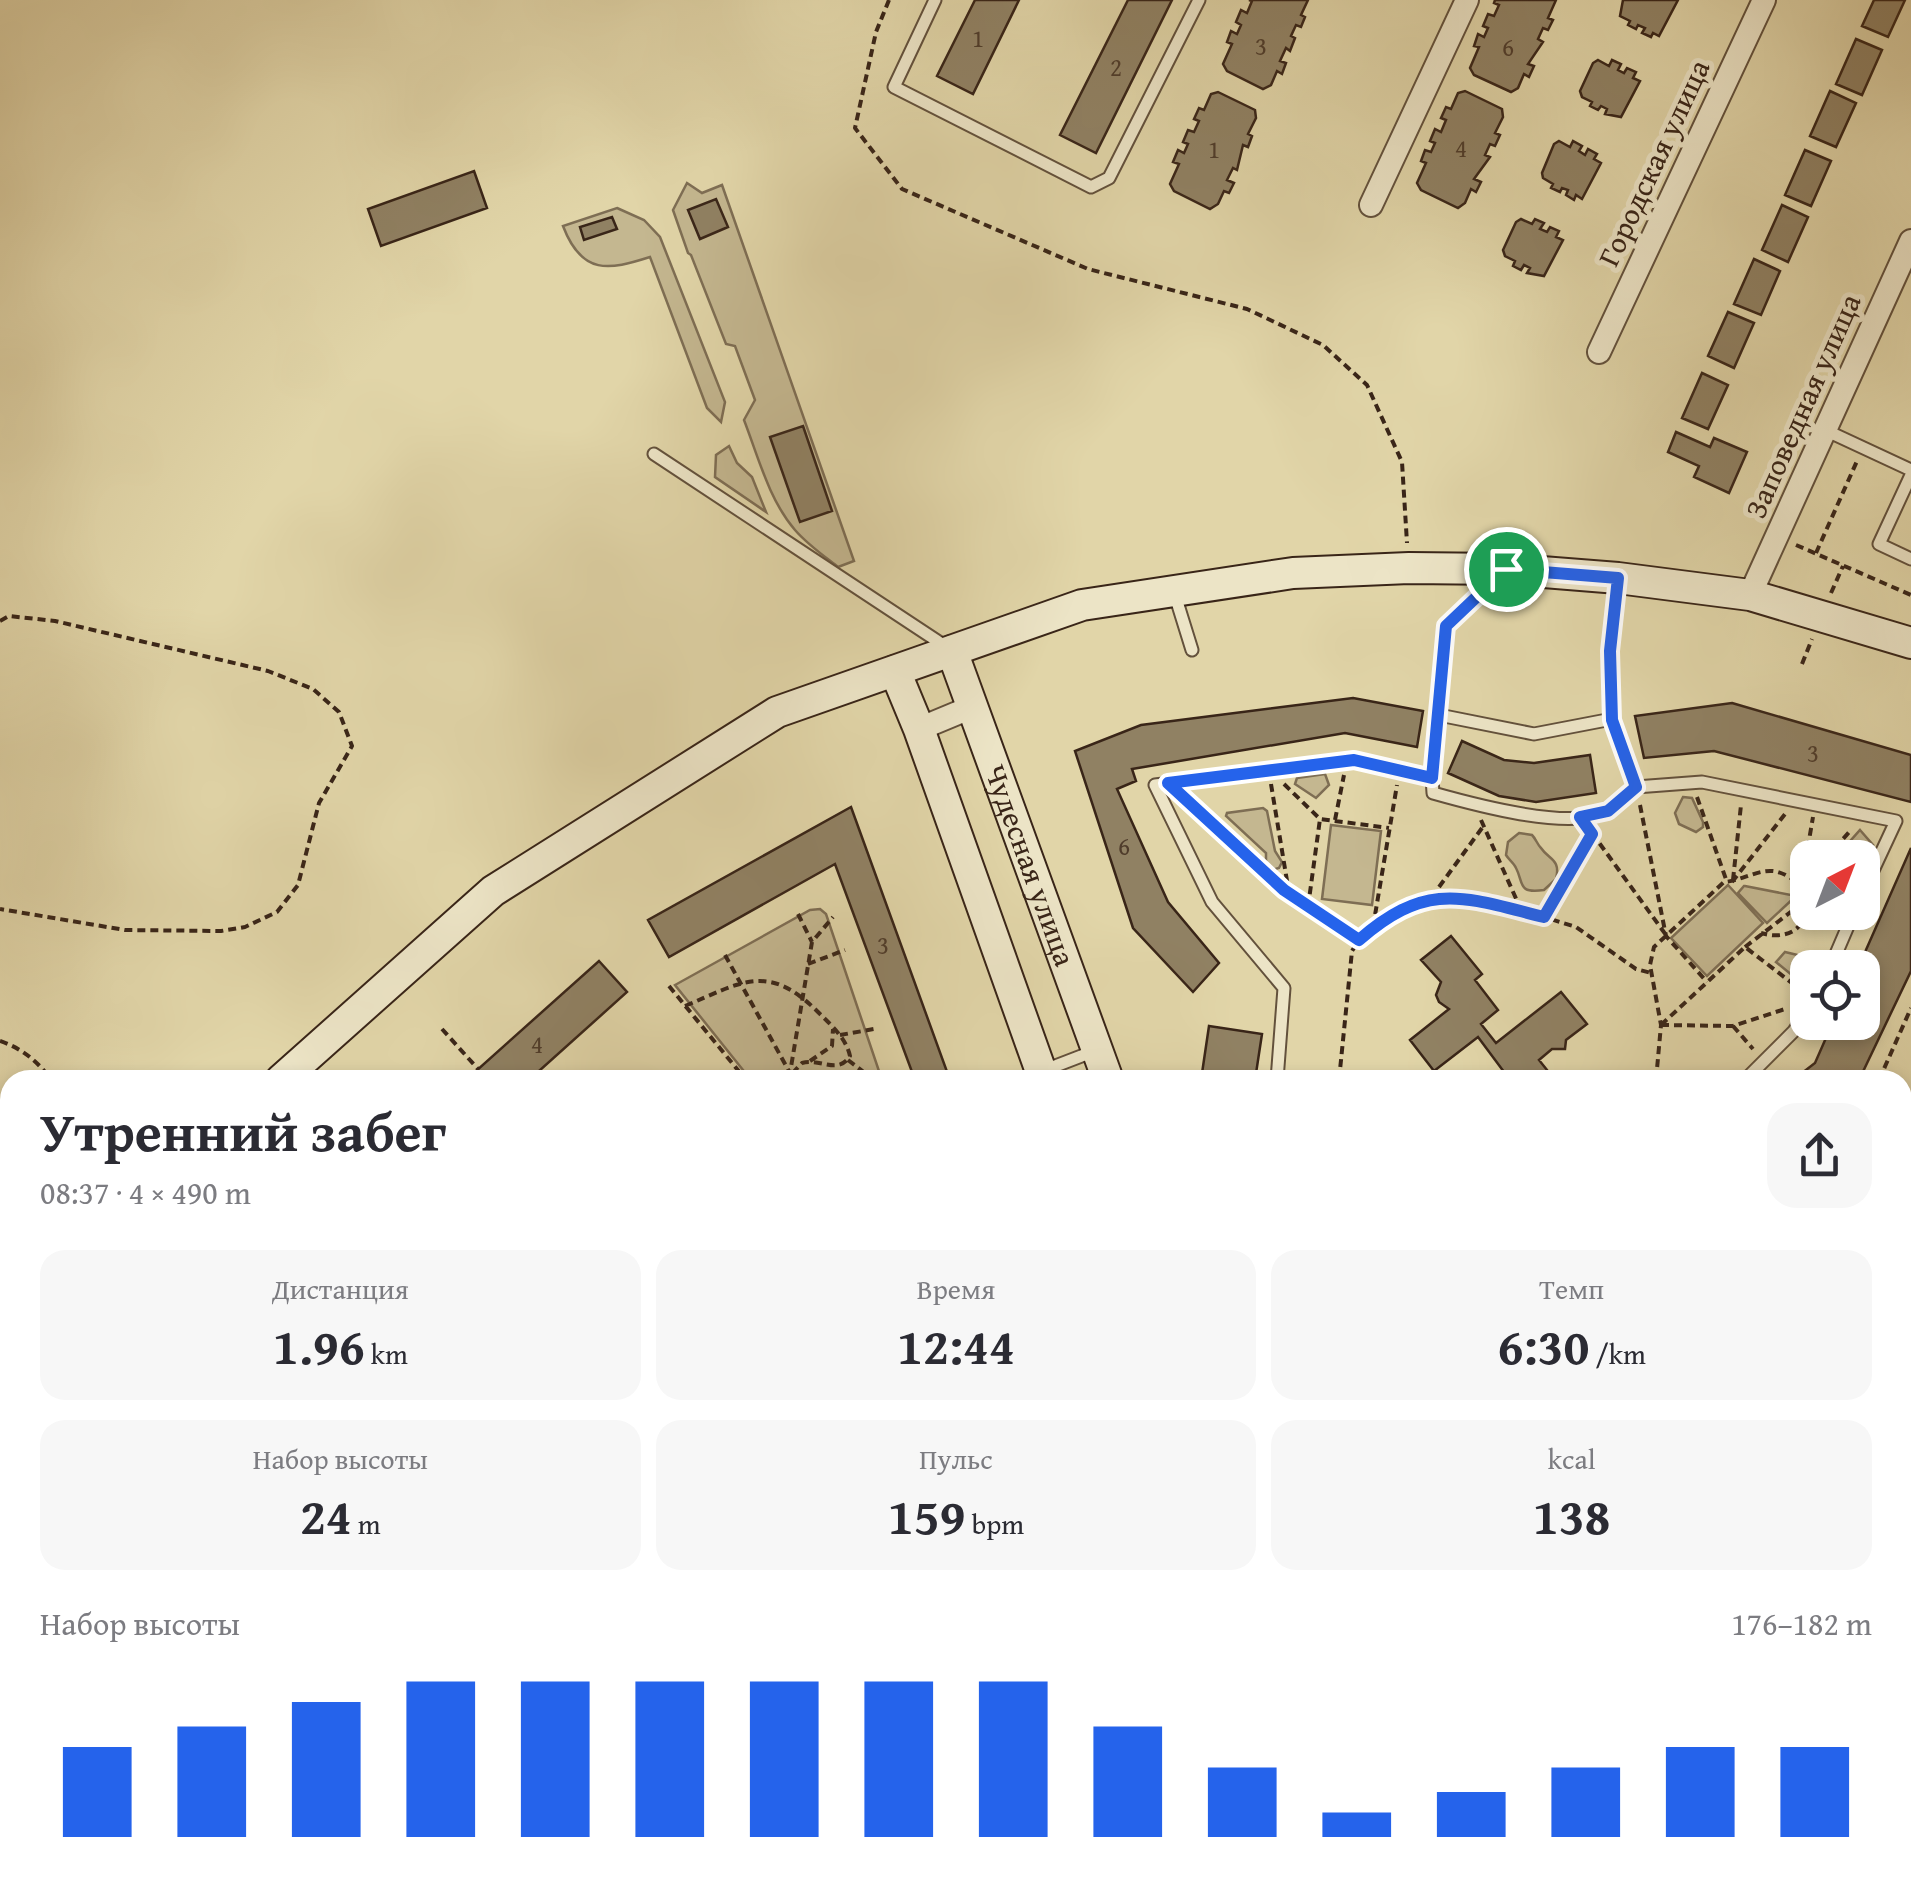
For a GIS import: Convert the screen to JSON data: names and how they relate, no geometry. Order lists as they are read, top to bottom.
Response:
{
  "streets": {
    "street": ["Городская улица", "Заповедная улица", "Чудесная улица"]
  },
  "house_numbers": [
    "1",
    "3",
    "6",
    "2",
    "4",
    "1",
    "3",
    "6",
    "3",
    "4"
  ],
  "north": "top right",
  "page": {
    "heading": ["Утренний забег", "08:37 · 4 × 490 m"],
    "stats": [
      ["Дистанция", "1.96 km"],
      ["Время", "12:44"],
      ["Темп", "6:30 /km"],
      ["Набор высоты", "24 m"],
      ["Пульс", "159 bpm"],
      ["kcal", "138"]
    ],
    "chart": ["Набор высоты", "176–182 m"]
  }
}
